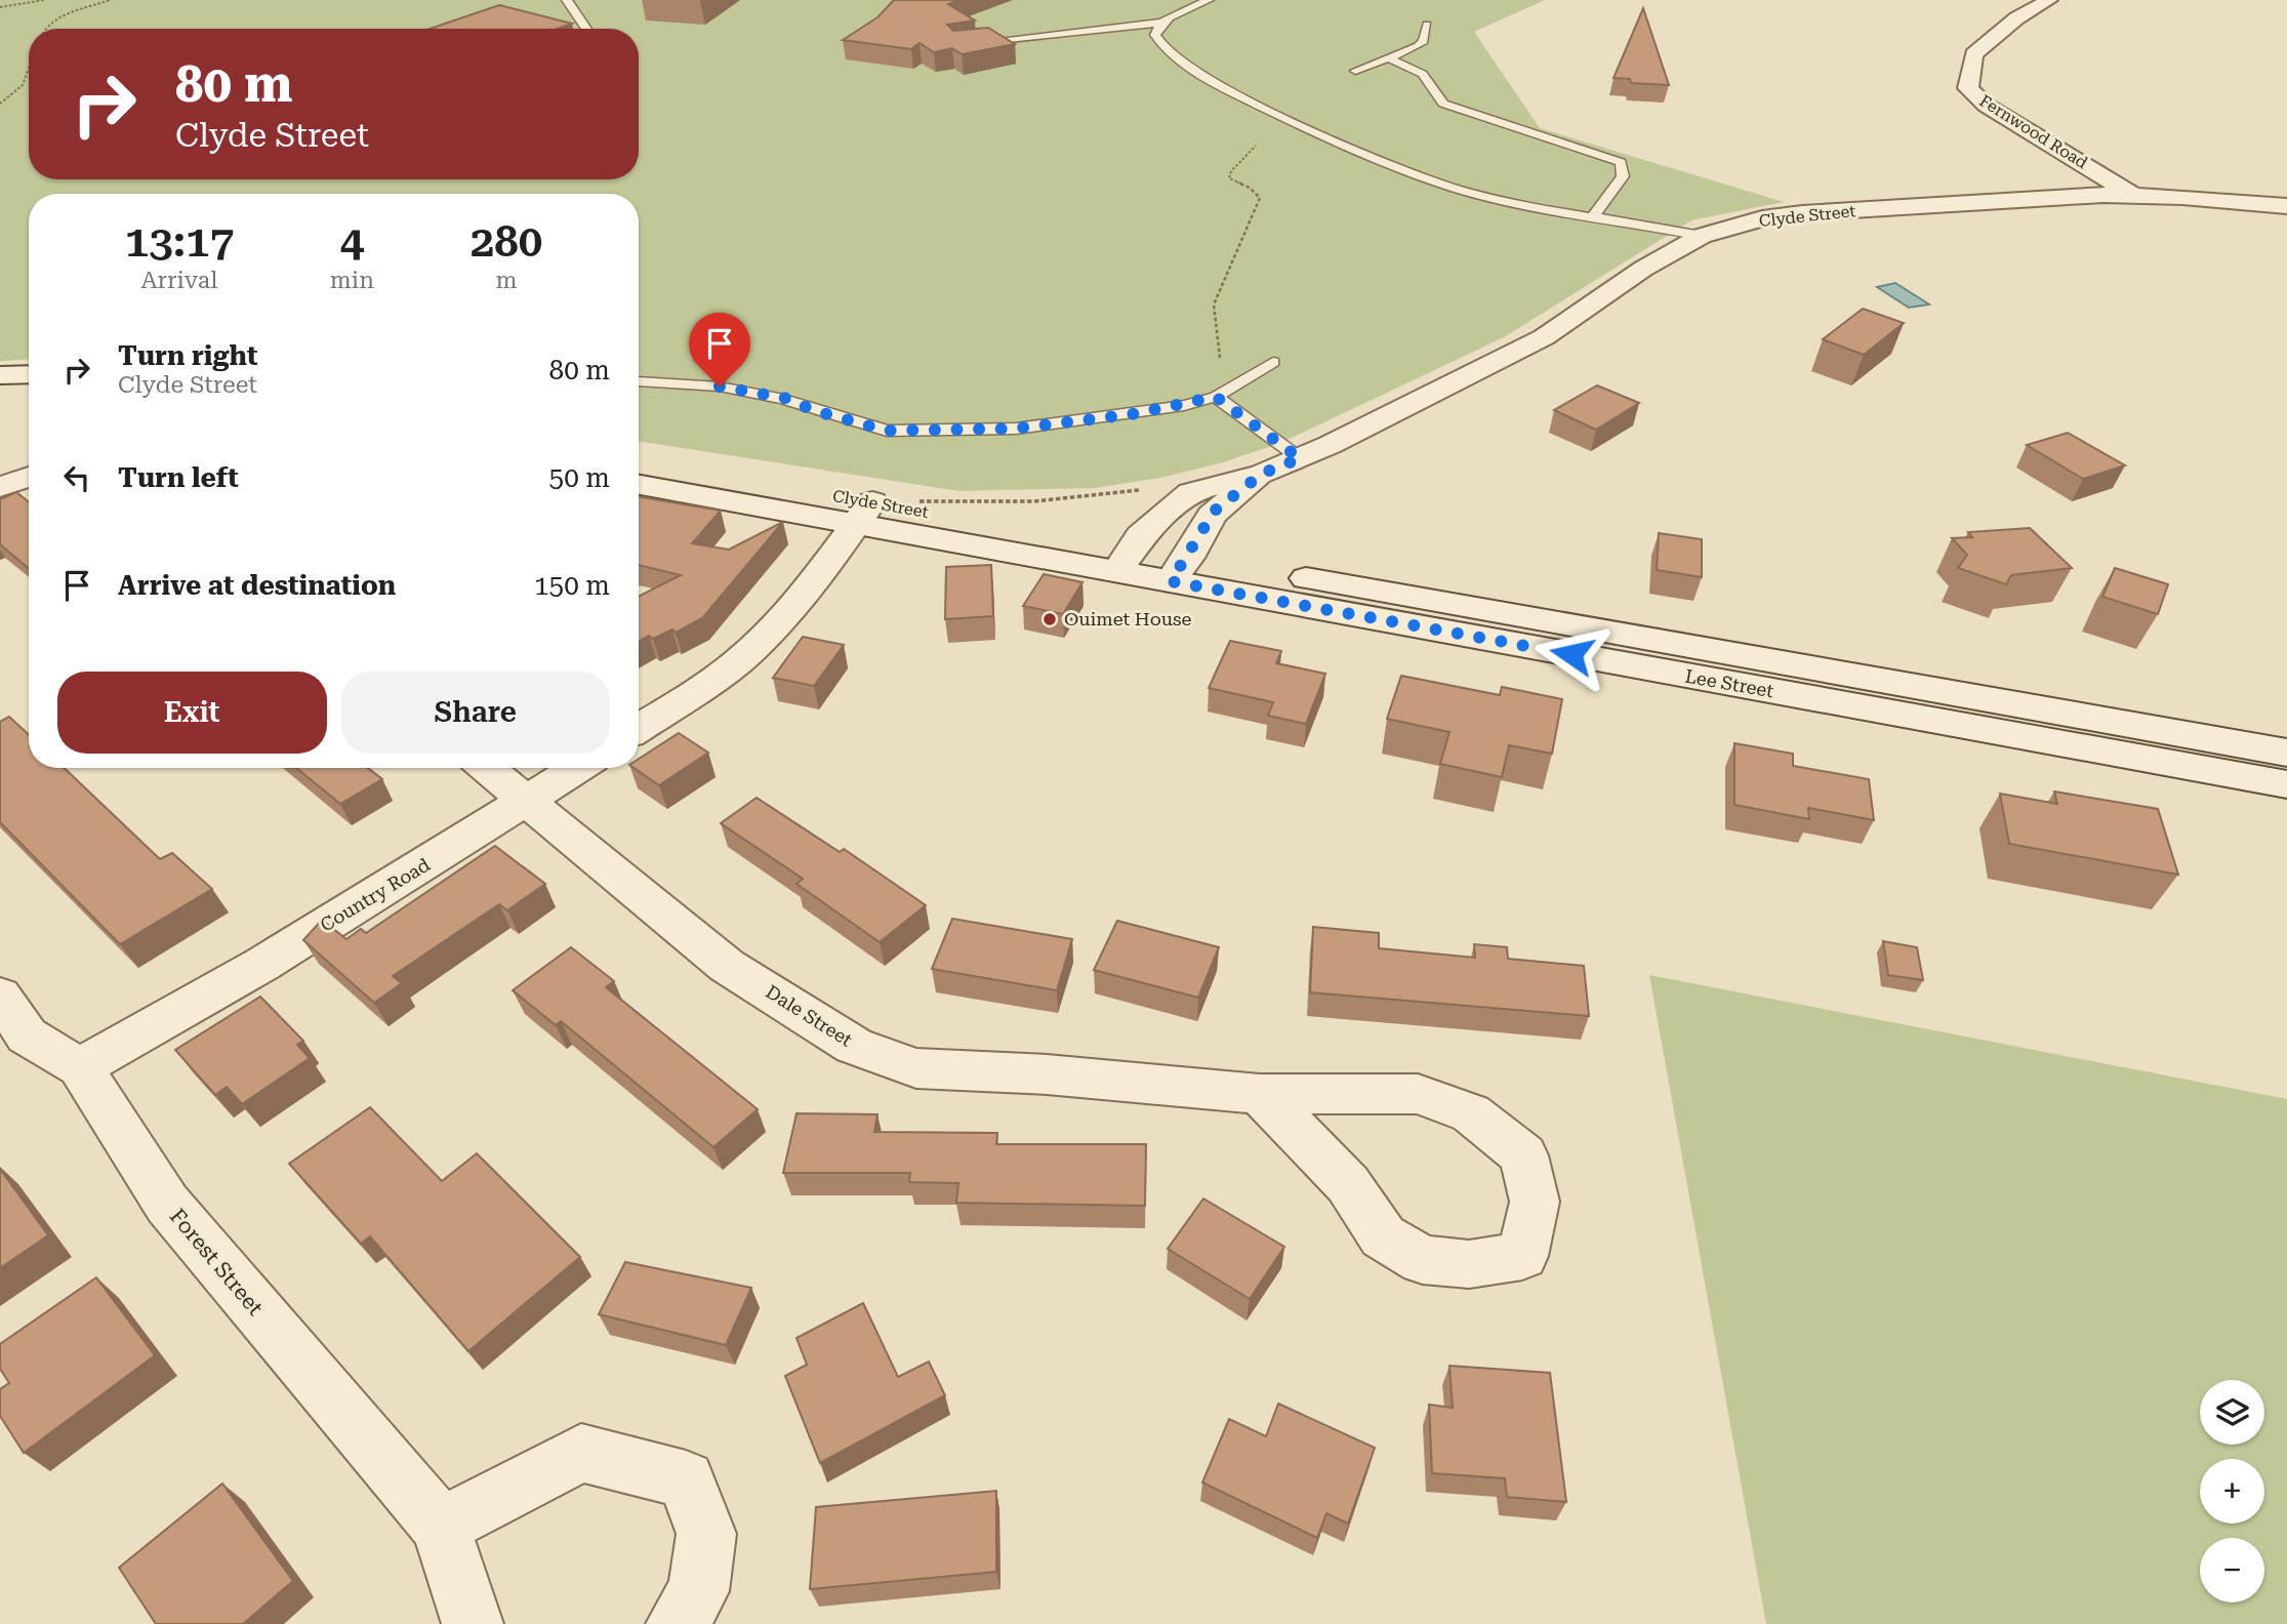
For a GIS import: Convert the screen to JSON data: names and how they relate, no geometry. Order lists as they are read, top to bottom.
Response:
{
  "streets": {
    "street": [
      "Fernwood Road",
      "Clyde Street",
      "Lee Street",
      "Country Road",
      "Dale Street",
      "Forest Street"
    ]
  },
  "crossings": [
    ["Fernwood Road", "Clyde Street"],
    ["Clyde Street", "Lee Street"],
    ["Country Road", "Dale Street"],
    ["Country Road", "Forest Street"]
  ],
  "places": ["Ouimet House"],
  "page": {
    "turn": ["80 m", "Clyde Street"],
    "eta": [
      "13:17",
      "Arrival",
      "4",
      "min",
      "280",
      "m"
    ],
    "list": [
      {
        "name": "Turn right",
        "note": "Clyde Street",
        "value": "80 m"
      },
      {
        "name": "Turn left",
        "value": "50 m"
      },
      {
        "name": "Arrive at destination",
        "value": "150 m"
      }
    ],
    "buttons": ["Exit", "Share"],
    "map_buttons": ["+", "−"]
  }
}
